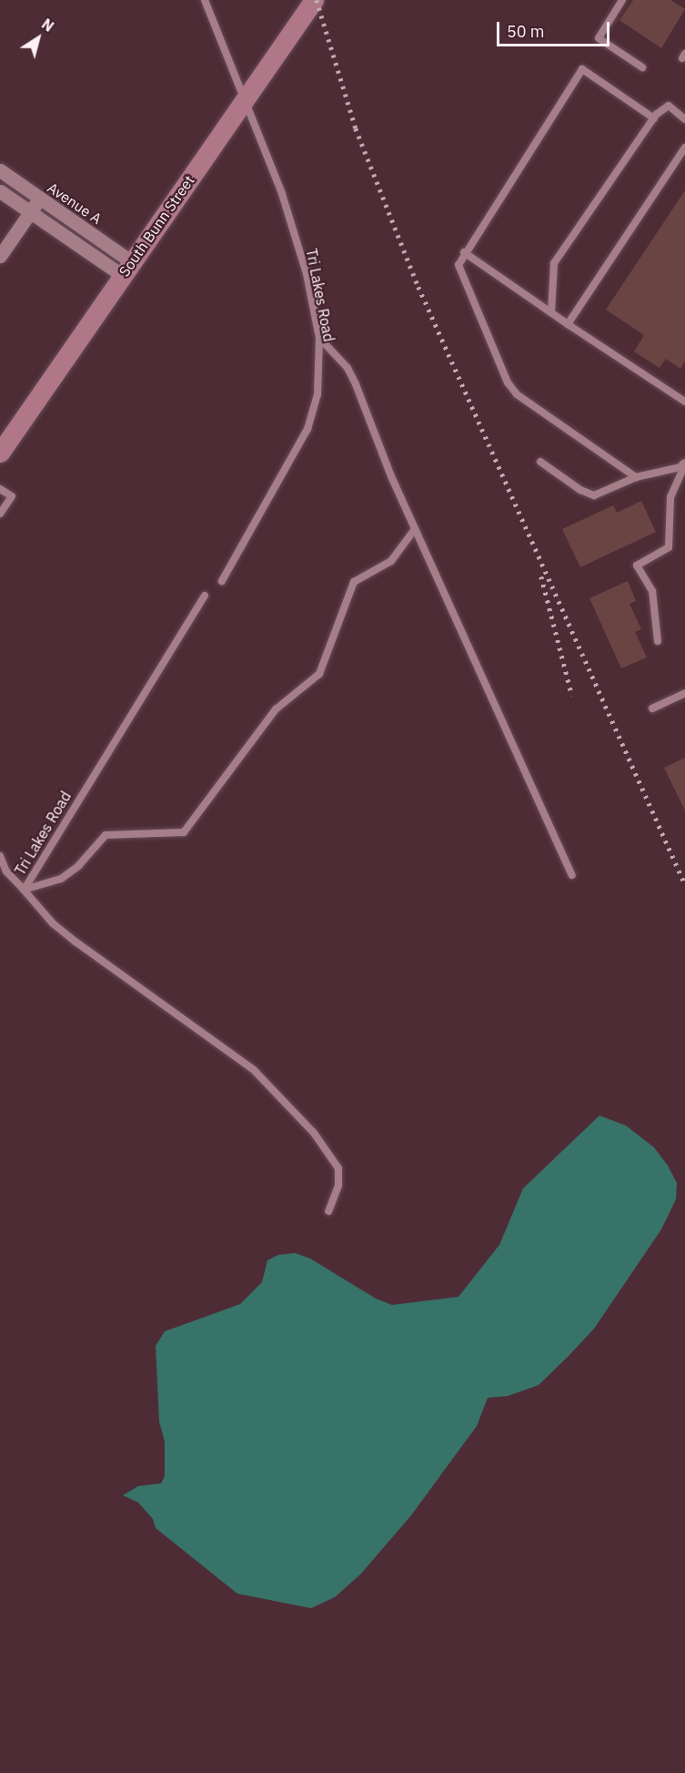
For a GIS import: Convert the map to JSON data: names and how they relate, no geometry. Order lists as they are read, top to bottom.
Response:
{
  "streets": {
    "street": ["Avenue A", "South Bunn Street"],
    "lane": ["Tri Lakes Road"]
  },
  "crossings": [
    ["Avenue A", "South Bunn Street"],
    ["South Bunn Street", "Tri Lakes Road"]
  ],
  "scale_bar": "50 m",
  "north": "top right"
}
